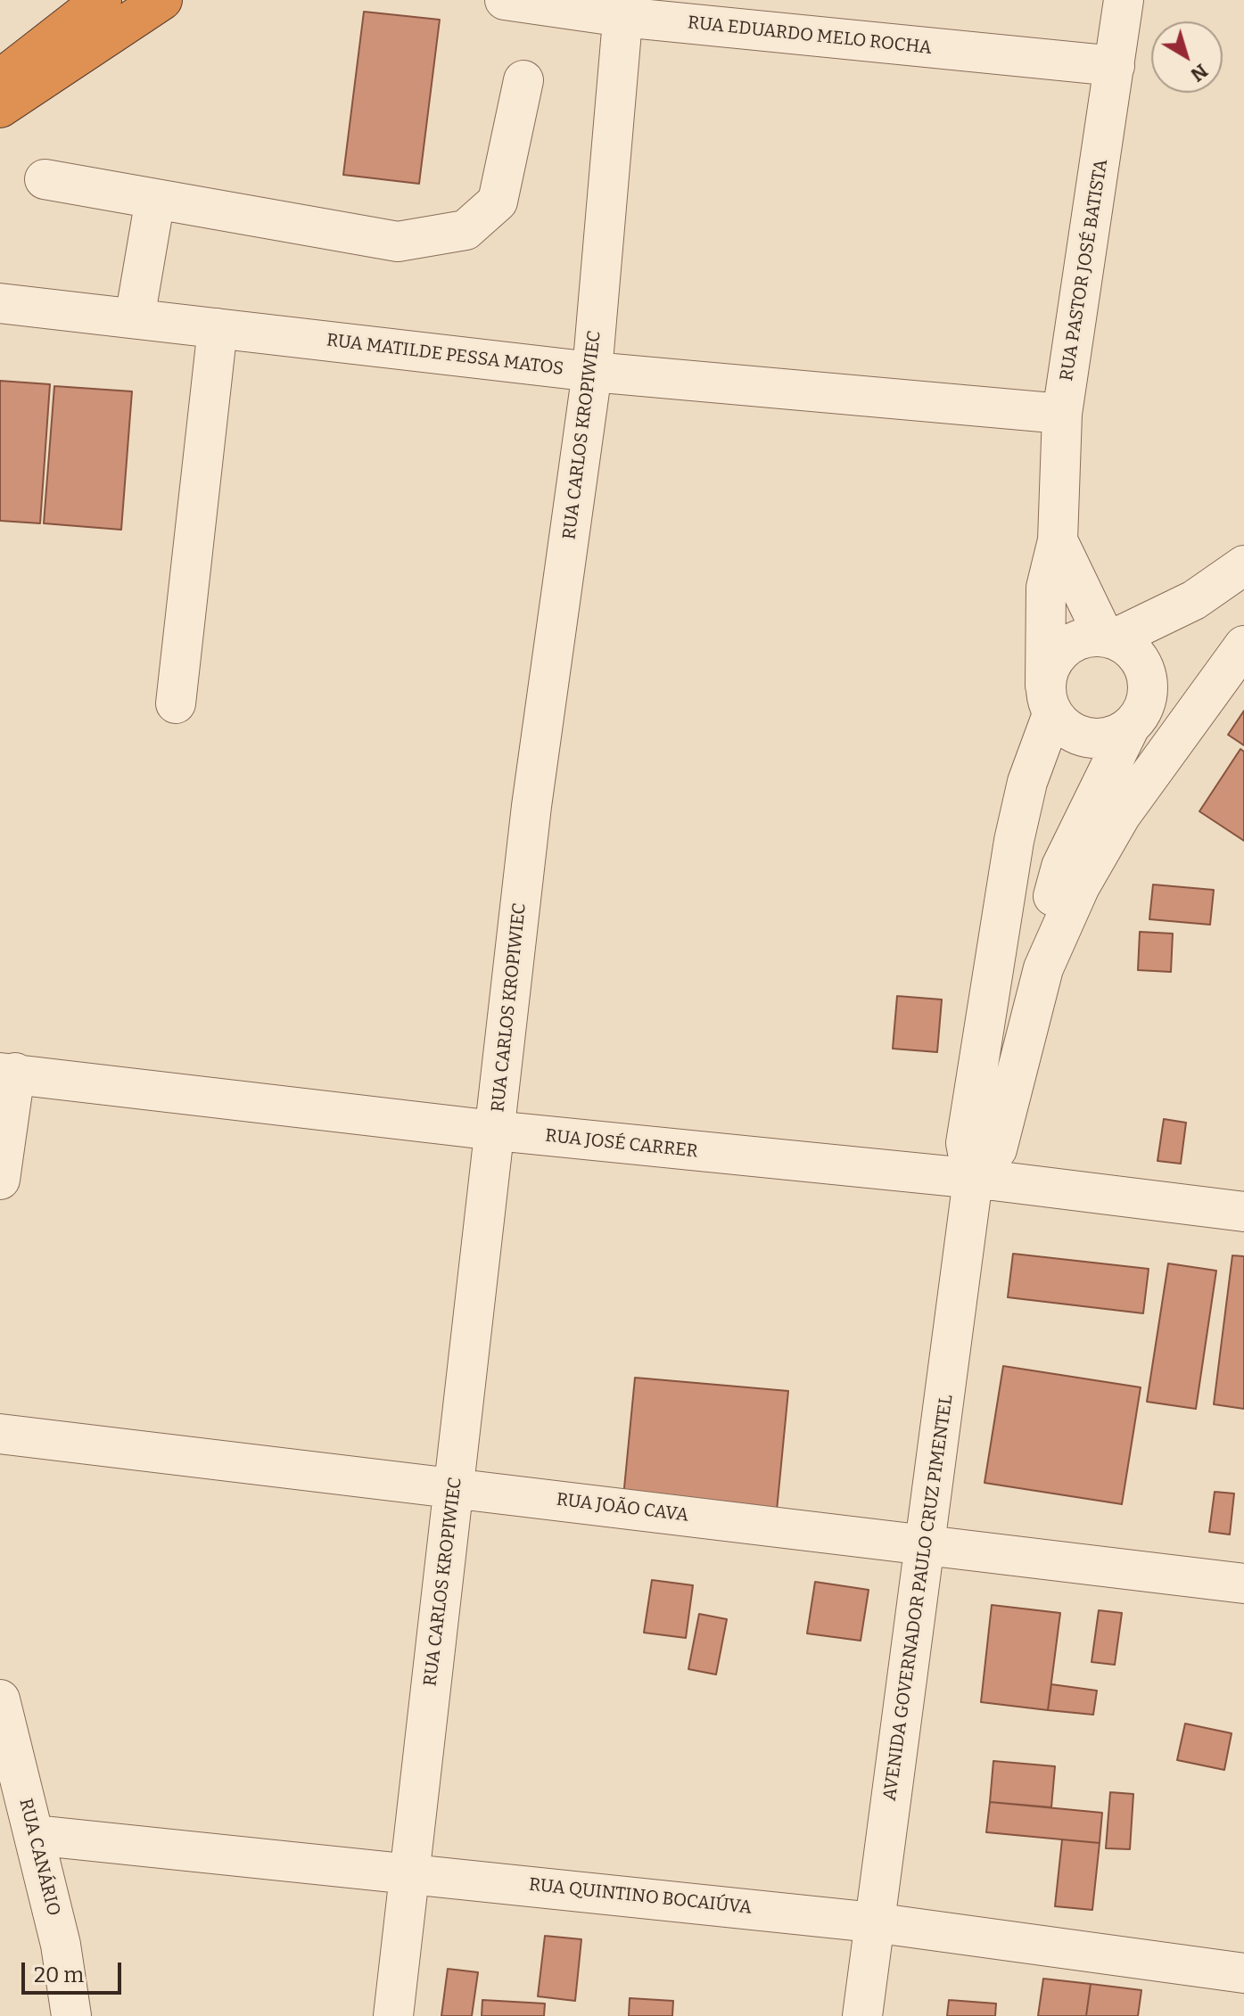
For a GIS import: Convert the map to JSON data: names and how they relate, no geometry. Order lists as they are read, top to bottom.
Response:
{
  "streets": {
    "street": [
      "RUA EDUARDO MELO ROCHA",
      "RUA PASTOR JOSÉ BATISTA",
      "RUA MATILDE PESSA MATOS",
      "RUA CARLOS KROPIWIEC",
      "RUA JOSÉ CARRER",
      "RUA JOÃO CAVA",
      "AVENIDA GOVERNADOR PAULO CRUZ PIMENTEL",
      "RUA CANÁRIO",
      "RUA QUINTINO BOCAIÚVA"
    ]
  },
  "crossings": [
    ["RUA EDUARDO MELO ROCHA", "RUA PASTOR JOSÉ BATISTA"],
    ["RUA EDUARDO MELO ROCHA", "RUA CARLOS KROPIWIEC"],
    ["RUA PASTOR JOSÉ BATISTA", "RUA MATILDE PESSA MATOS"],
    ["RUA PASTOR JOSÉ BATISTA", "AVENIDA GOVERNADOR PAULO CRUZ PIMENTEL"],
    ["RUA MATILDE PESSA MATOS", "RUA CARLOS KROPIWIEC"],
    ["RUA CARLOS KROPIWIEC", "RUA JOSÉ CARRER"],
    ["RUA CARLOS KROPIWIEC", "RUA JOÃO CAVA"],
    ["RUA CARLOS KROPIWIEC", "RUA QUINTINO BOCAIÚVA"],
    ["RUA JOSÉ CARRER", "AVENIDA GOVERNADOR PAULO CRUZ PIMENTEL"],
    ["RUA JOÃO CAVA", "AVENIDA GOVERNADOR PAULO CRUZ PIMENTEL"],
    ["AVENIDA GOVERNADOR PAULO CRUZ PIMENTEL", "RUA QUINTINO BOCAIÚVA"],
    ["RUA CANÁRIO", "RUA QUINTINO BOCAIÚVA"]
  ],
  "scale_bar": "20 m",
  "north": "bottom right"
}
